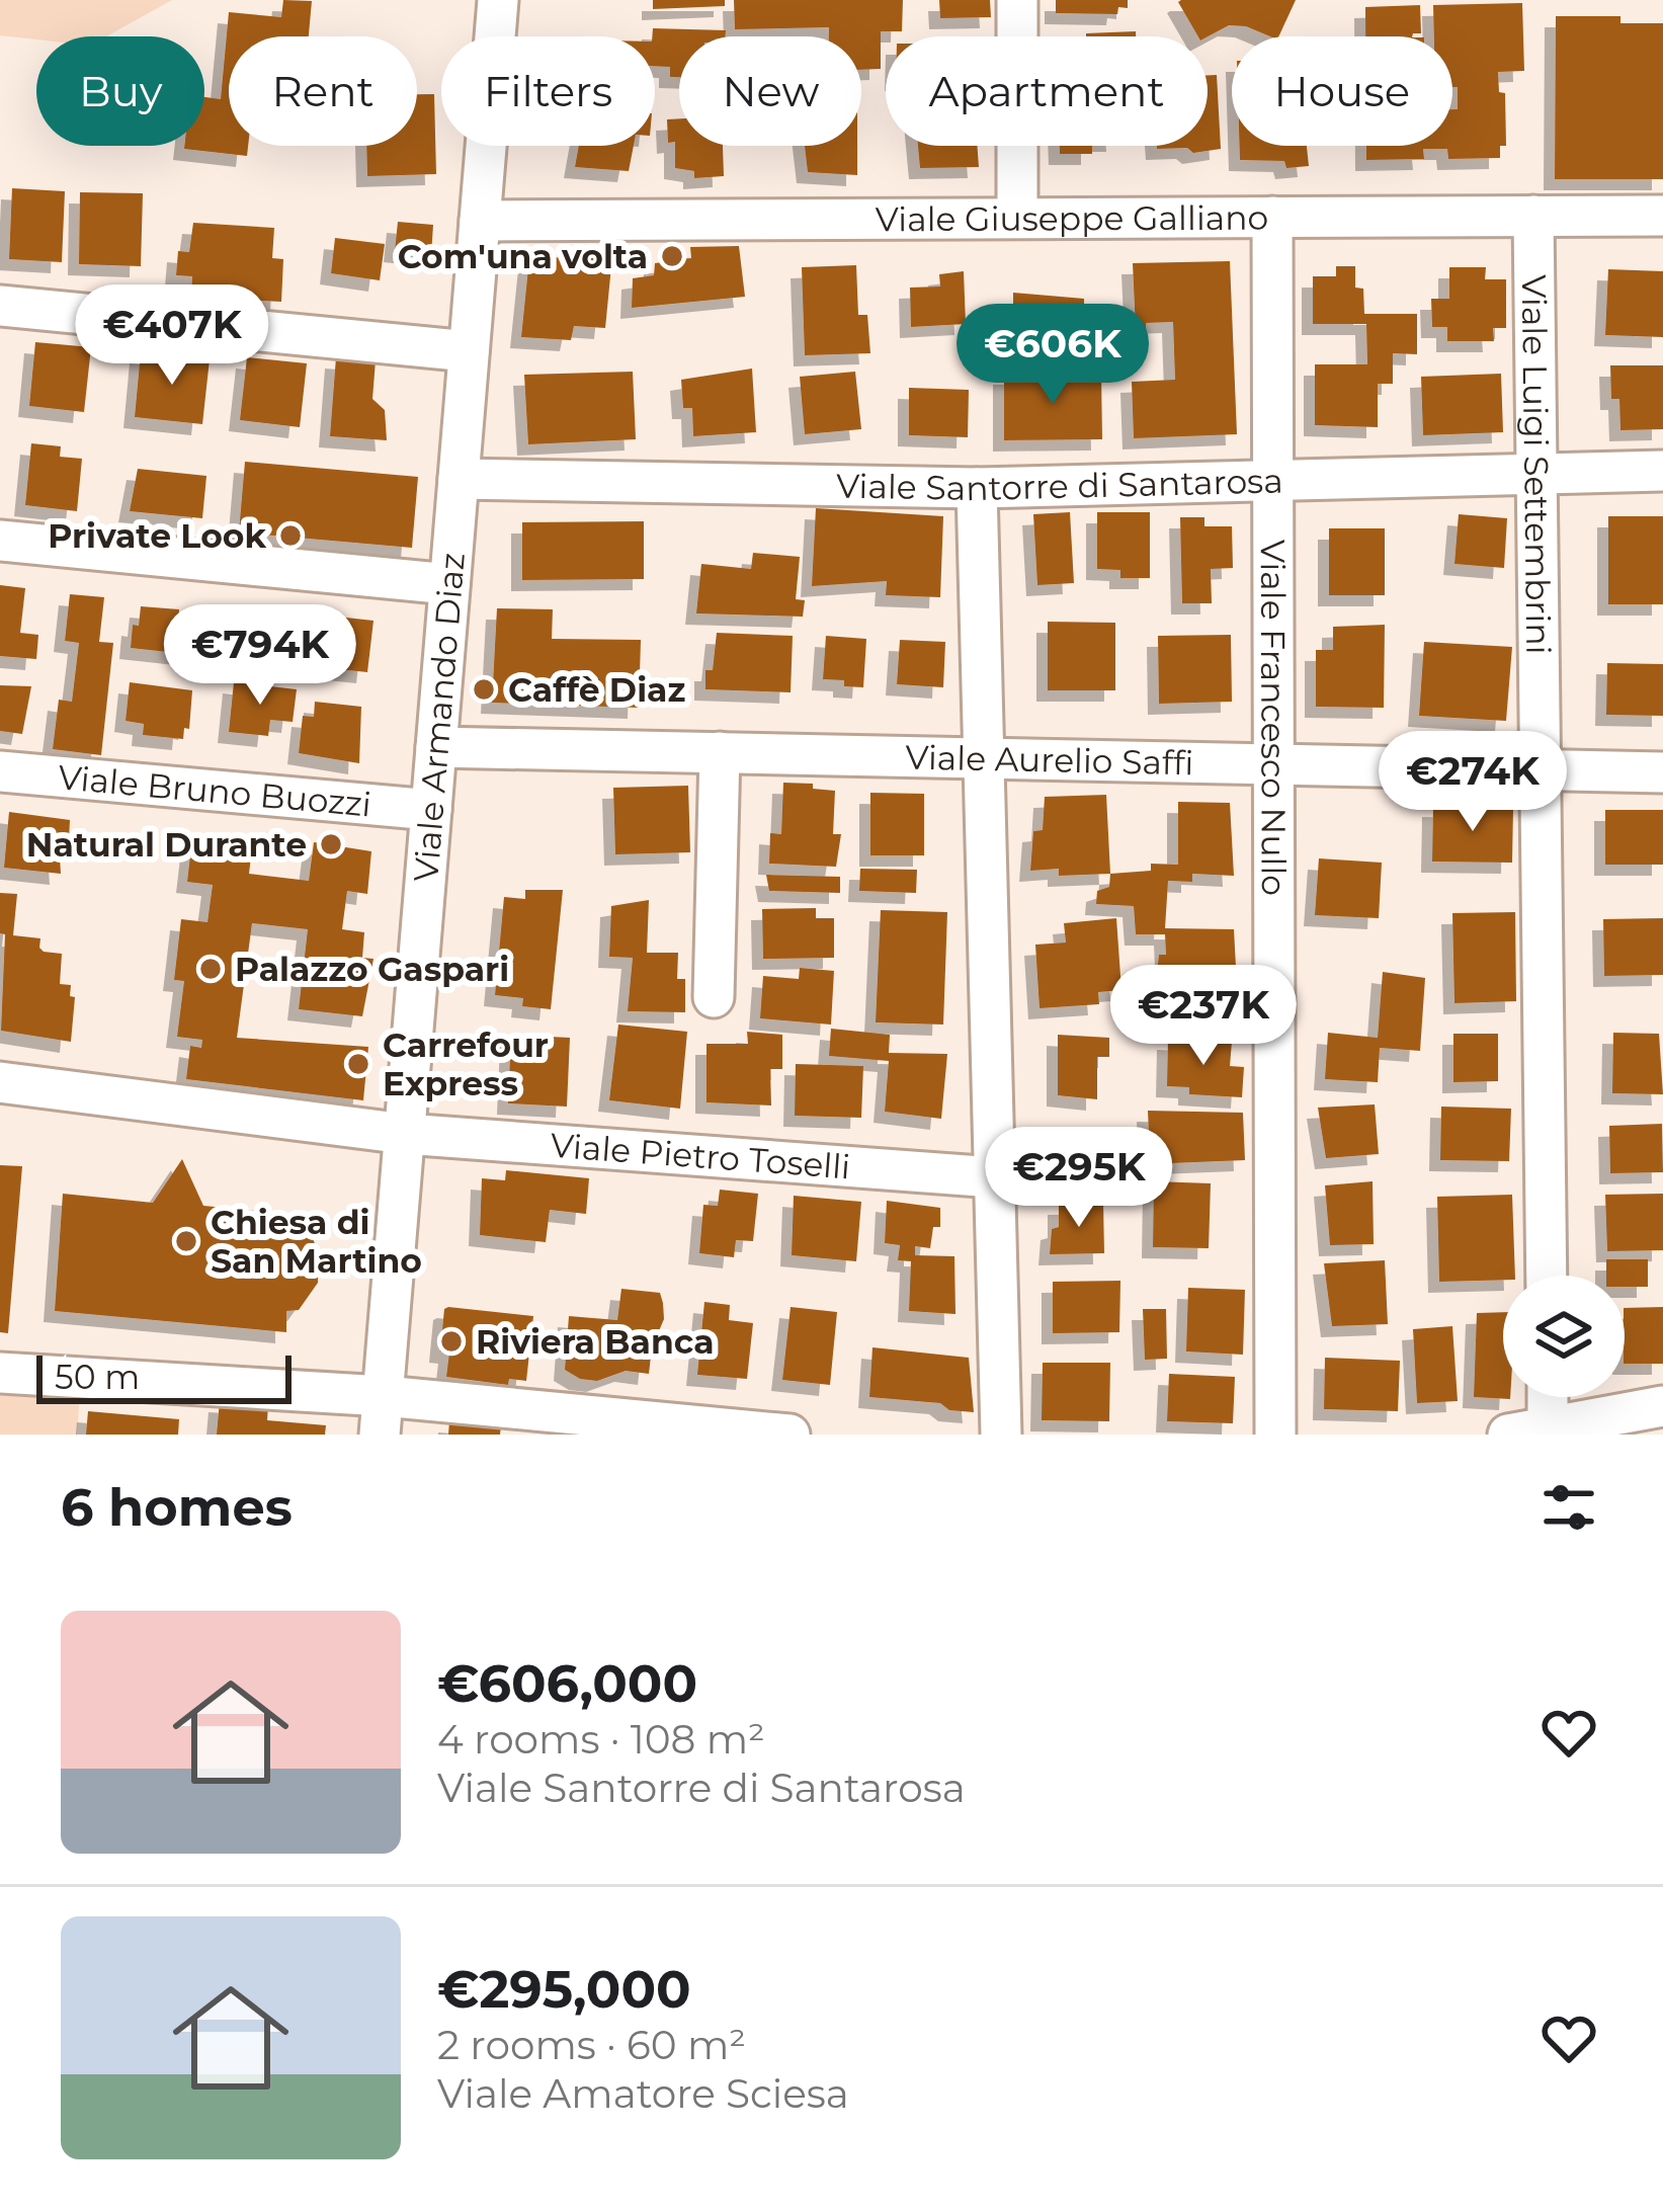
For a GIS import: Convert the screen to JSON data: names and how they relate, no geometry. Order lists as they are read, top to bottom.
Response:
{
  "streets": {
    "street": [
      "Viale Giuseppe Galliano",
      "Viale Luigi Settembrini",
      "Viale Santorre di Santarosa",
      "Viale Armando Diaz",
      "Viale Francesco Nullo",
      "Viale Aurelio Saffi",
      "Viale Bruno Buozzi",
      "Viale Pietro Toselli"
    ]
  },
  "crossings": [
    ["Viale Giuseppe Galliano", "Viale Luigi Settembrini"],
    ["Viale Giuseppe Galliano", "Viale Armando Diaz"],
    ["Viale Giuseppe Galliano", "Viale Francesco Nullo"],
    ["Viale Luigi Settembrini", "Viale Santorre di Santarosa"],
    ["Viale Luigi Settembrini", "Viale Aurelio Saffi"],
    ["Viale Santorre di Santarosa", "Viale Armando Diaz"],
    ["Viale Santorre di Santarosa", "Viale Francesco Nullo"],
    ["Viale Armando Diaz", "Viale Aurelio Saffi"],
    ["Viale Armando Diaz", "Viale Bruno Buozzi"],
    ["Viale Armando Diaz", "Viale Pietro Toselli"],
    ["Viale Francesco Nullo", "Viale Aurelio Saffi"]
  ],
  "places": [
    "Com'una volta",
    "Private Look",
    "Caffè Diaz",
    "Natural Durante",
    "Palazzo Gaspari",
    "Carrefour Express",
    "Chiesa di San Martino",
    "Riviera Banca"
  ],
  "scale_bar": "50 m",
  "page": {
    "chip": [
      "Buy",
      "Rent",
      "Filters",
      "New",
      "Apartment",
      "House"
    ],
    "price": [
      "€407K",
      "€606K",
      "€794K",
      "€274K",
      "€237K",
      "€295K"
    ],
    "scale": "50 m",
    "heading": "6 homes",
    "list": [
      {
        "name": "€606,000",
        "note": "4 rooms · 108 m² · Viale Santorre di Santarosa"
      },
      {
        "name": "€295,000",
        "note": "2 rooms · 60 m² · Viale Amatore Sciesa"
      }
    ]
  }
}
